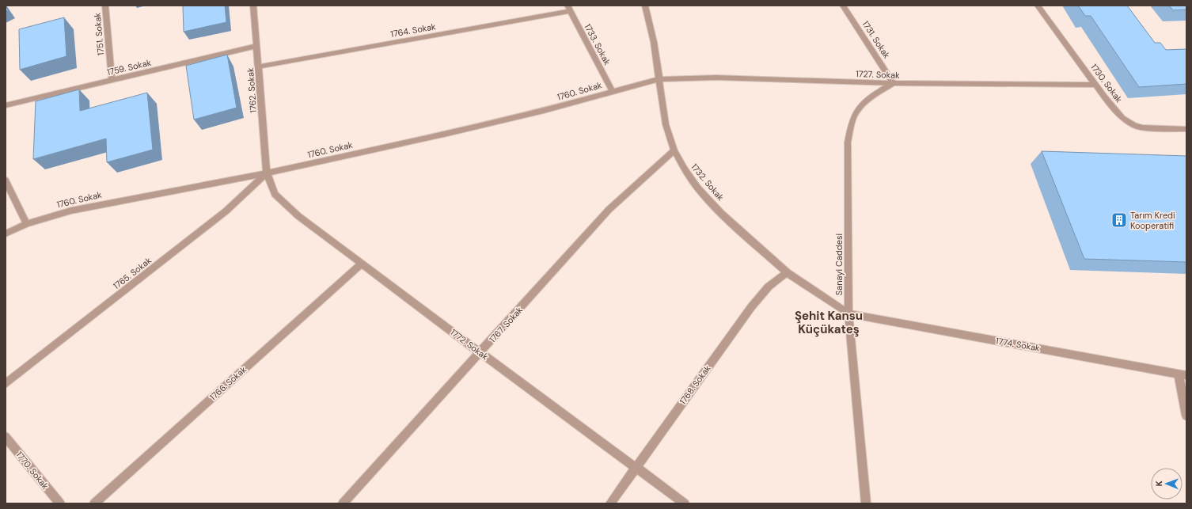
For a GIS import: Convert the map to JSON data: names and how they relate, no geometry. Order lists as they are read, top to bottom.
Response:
{
  "streets": {
    "street": [
      "1764. Sokak",
      "1751. Sokak",
      "1731. Sokak",
      "1733. Sokak",
      "1759. Sokak",
      "1727. Sokak",
      "1730. Sokak",
      "1762. Sokak",
      "1760. Sokak",
      "1732. Sokak",
      "Sanayi Caddesi",
      "1765. Sokak",
      "1767. Sokak",
      "1772. Sokak",
      "1774. Sokak",
      "1766. Sokak",
      "1768. Sokak",
      "1770. Sokak"
    ]
  },
  "crossings": [
    ["1764. Sokak", "1733. Sokak"],
    ["1764. Sokak", "1762. Sokak"],
    ["1751. Sokak", "1759. Sokak"],
    ["1731. Sokak", "1727. Sokak"],
    ["1731. Sokak", "Sanayi Caddesi"],
    ["1733. Sokak", "1760. Sokak"],
    ["1759. Sokak", "1762. Sokak"],
    ["1727. Sokak", "1730. Sokak"],
    ["1727. Sokak", "1760. Sokak"],
    ["1727. Sokak", "1732. Sokak"],
    ["1727. Sokak", "Sanayi Caddesi"],
    ["1762. Sokak", "1760. Sokak"],
    ["1762. Sokak", "1765. Sokak"],
    ["1762. Sokak", "1772. Sokak"],
    ["1760. Sokak", "1732. Sokak"],
    ["1760. Sokak", "1765. Sokak"],
    ["1760. Sokak", "1772. Sokak"],
    ["1732. Sokak", "Sanayi Caddesi"],
    ["1732. Sokak", "1767. Sokak"],
    ["1732. Sokak", "1774. Sokak"],
    ["1732. Sokak", "1768. Sokak"],
    ["Sanayi Caddesi", "1774. Sokak"],
    ["1765. Sokak", "1772. Sokak"],
    ["1767. Sokak", "1772. Sokak"],
    ["1772. Sokak", "1766. Sokak"],
    ["1772. Sokak", "1768. Sokak"]
  ],
  "districts": ["Şehit Kansu Küçükateş"],
  "places": {
    "building": ["Tarım Kredi Kooperatifi"]
  },
  "north": "left"
}
